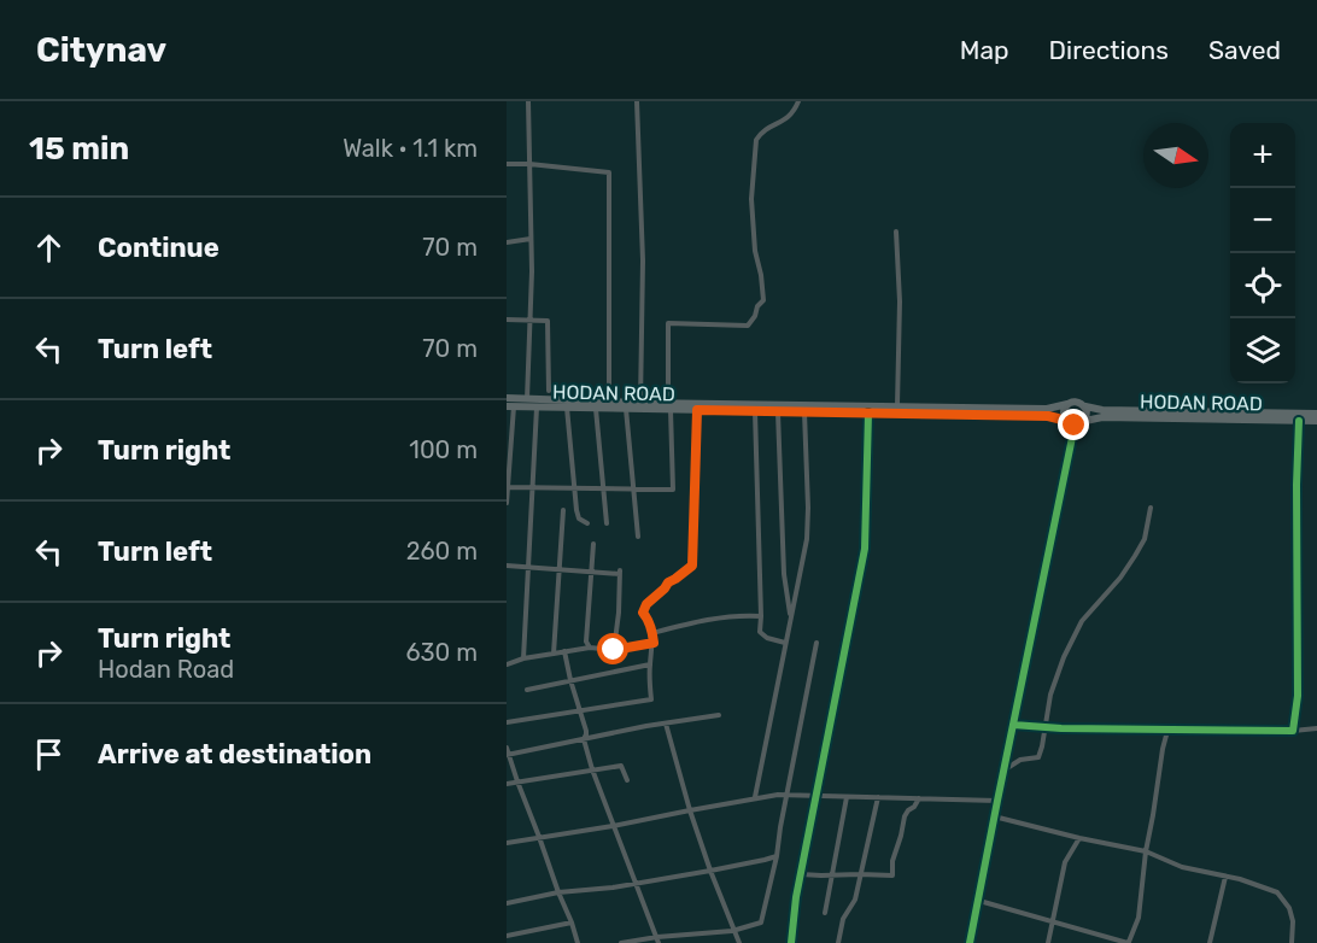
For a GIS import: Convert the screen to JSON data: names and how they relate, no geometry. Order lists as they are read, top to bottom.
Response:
{
  "streets": {
    "main road": ["HODAN ROAD"]
  },
  "north": "right",
  "page": {
    "header": "Citynav",
    "nav": ["Map", "Directions", "Saved"],
    "heading": ["15 min", "Walk · 1.1 km"],
    "map_buttons": ["+", "−"],
    "list": [
      ["Continue", "70 m"],
      ["Turn left", "70 m"],
      ["Turn right", "100 m"],
      ["Turn left", "260 m"],
      ["Turn right", "Hodan Road", "630 m"],
      "Arrive at destination"
    ]
  }
}
